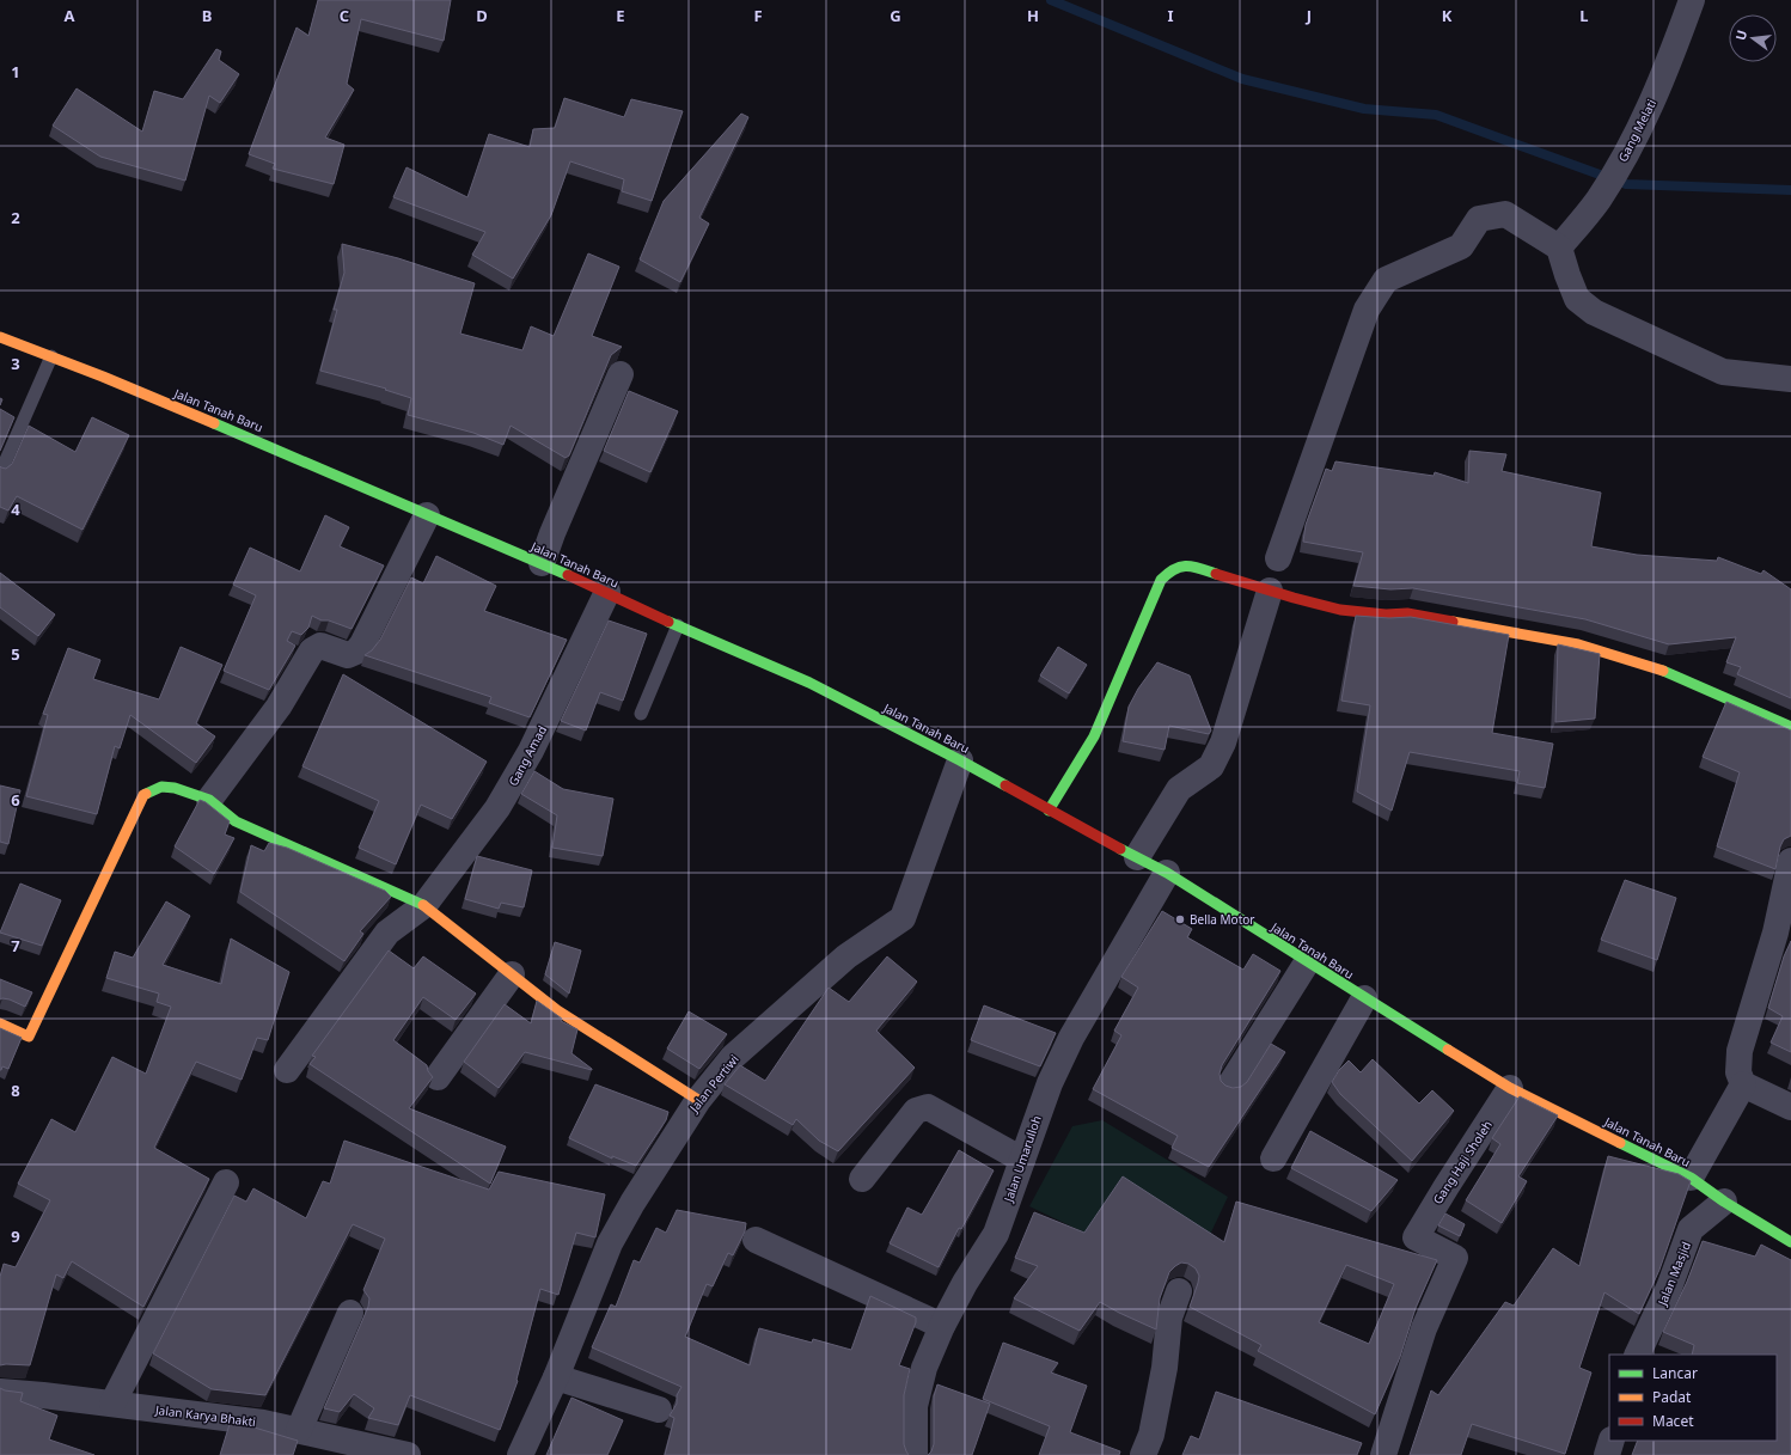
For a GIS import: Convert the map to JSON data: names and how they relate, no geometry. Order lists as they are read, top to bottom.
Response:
{
  "streets": {
    "main road": ["Jalan Tanah Baru"],
    "street": [
      "Gang Melati",
      "Gang Amad",
      "Jalan Pertiwi",
      "Jalan Umarulloh",
      "Gang Haji Sholeh",
      "Jalan Masjid",
      "Jalan Karya Bhakti"
    ]
  },
  "crossings": [
    ["Jalan Tanah Baru", "Gang Amad"],
    ["Jalan Tanah Baru", "Jalan Pertiwi"],
    ["Jalan Tanah Baru", "Jalan Umarulloh"],
    ["Jalan Tanah Baru", "Gang Haji Sholeh"],
    ["Jalan Tanah Baru", "Jalan Masjid"]
  ],
  "places": ["Bella Motor"],
  "legend": ["Lancar", "Padat", "Macet"],
  "north": "left",
  "grid": {
    "columns": [
      "A",
      "B",
      "C",
      "D",
      "E",
      "F",
      "G",
      "H",
      "I",
      "J",
      "K",
      "L"
    ],
    "rows": [
      "1",
      "2",
      "3",
      "4",
      "5",
      "6",
      "7",
      "8",
      "9"
    ]
  }
}
